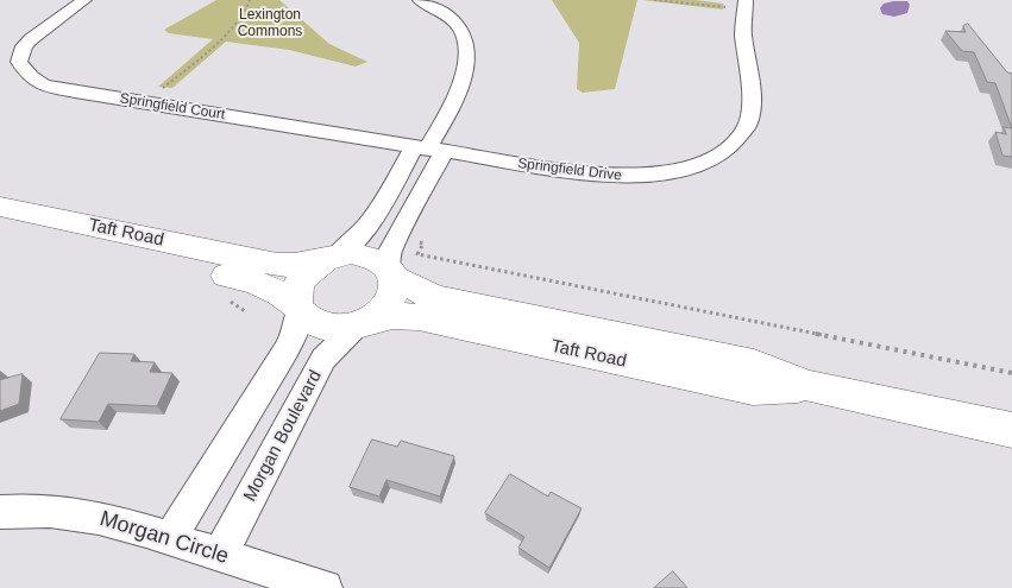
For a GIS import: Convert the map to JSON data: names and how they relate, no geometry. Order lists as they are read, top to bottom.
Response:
{
  "streets": {
    "street": [
      "Springfield Court",
      "Springfield Drive",
      "Taft Road",
      "Morgan Boulevard",
      "Morgan Circle"
    ]
  },
  "crossings": [
    ["Springfield Court", "Springfield Drive"],
    ["Taft Road", "Morgan Boulevard"],
    ["Morgan Boulevard", "Morgan Circle"]
  ],
  "parks": ["Lexington Commons"]
}
